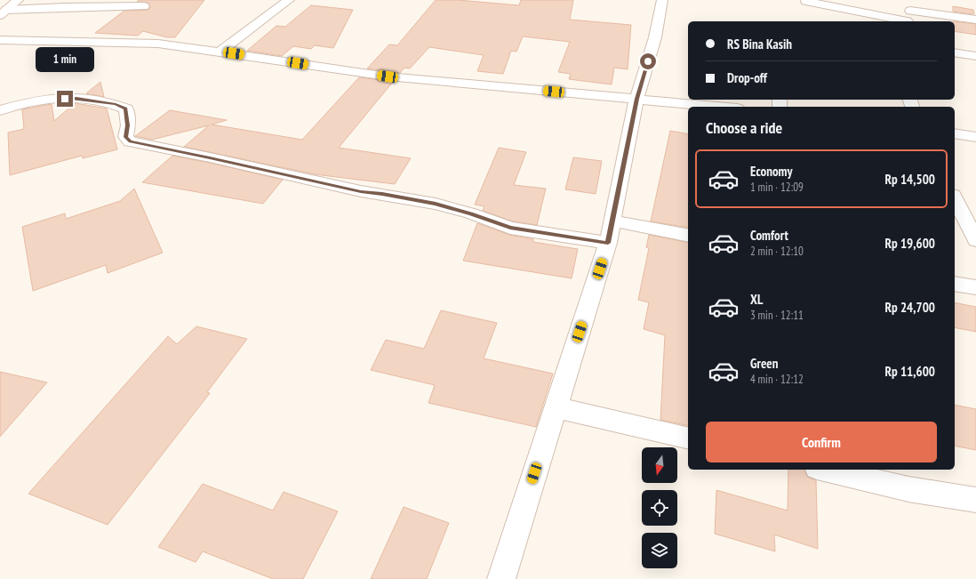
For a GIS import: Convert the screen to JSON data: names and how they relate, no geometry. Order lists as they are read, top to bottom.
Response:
{
  "north": "bottom",
  "page": {
    "banner": ["RS Bina Kasih", "Drop-off"],
    "bubble": "1 min",
    "heading": "Choose a ride",
    "list": [
      {
        "name": "Economy",
        "note": "1 min · 12:09",
        "value": "Rp 14,500"
      },
      {
        "name": "Comfort",
        "note": "2 min · 12:10",
        "value": "Rp 19,600"
      },
      {
        "name": "XL",
        "note": "3 min · 12:11",
        "value": "Rp 24,700"
      },
      {
        "name": "Green",
        "note": "4 min · 12:12",
        "value": "Rp 11,600"
      }
    ],
    "buttons": "Confirm"
  }
}
